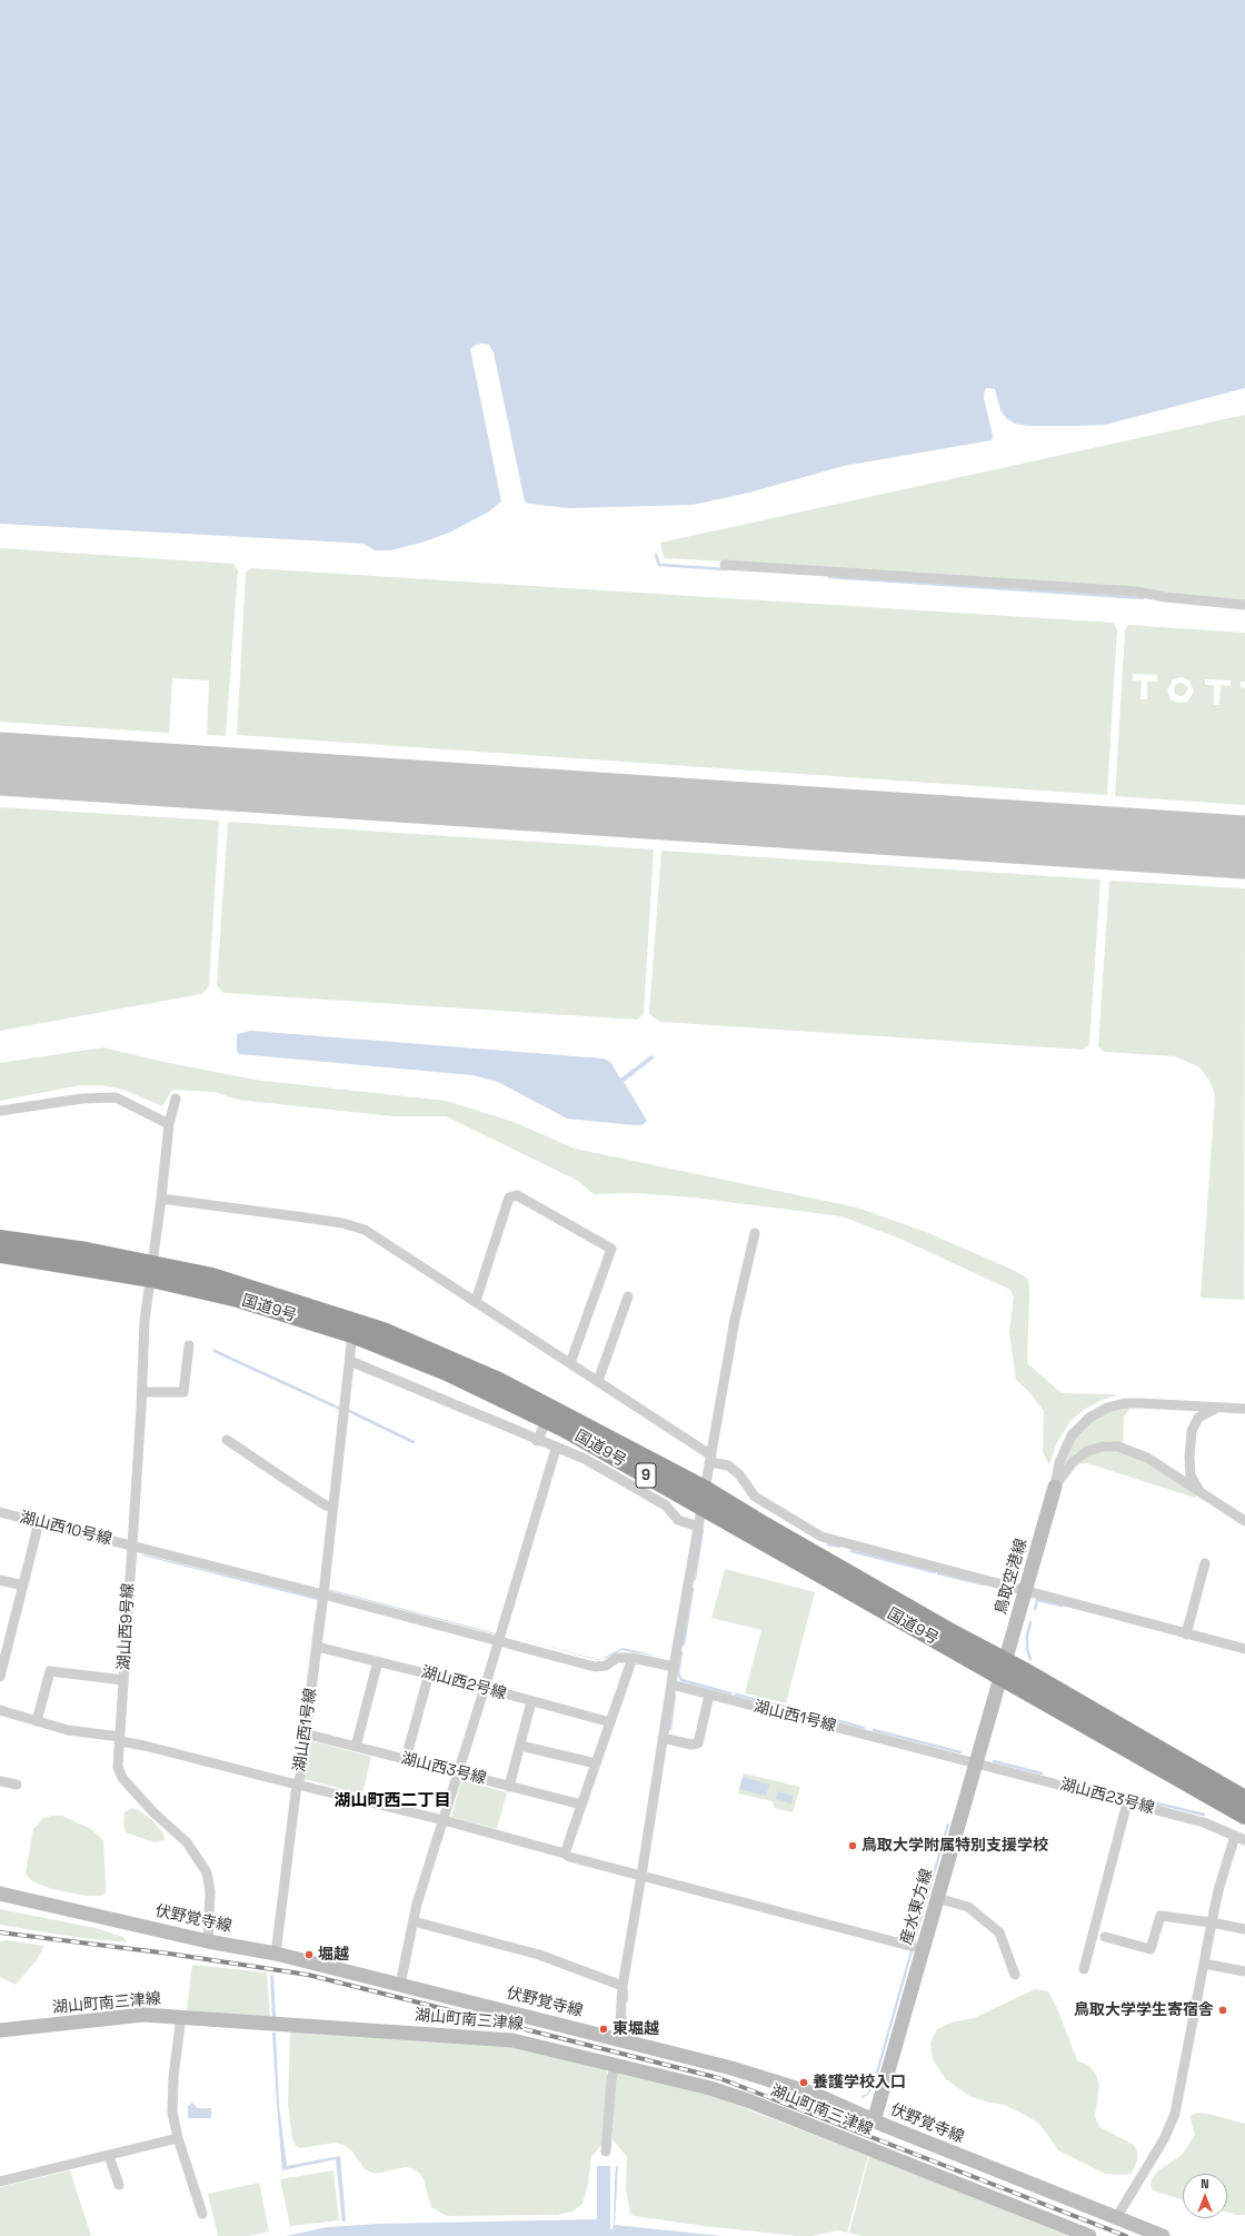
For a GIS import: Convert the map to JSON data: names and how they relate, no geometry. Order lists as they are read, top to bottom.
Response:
{
  "streets": {
    "highway": ["国道9号", "9"],
    "street": [
      "湖山西10号線",
      "鳥取空港線",
      "湖山西9号線",
      "湖山西2号線",
      "湖山西1号線",
      "湖山西3号線",
      "湖山西23号線",
      "産水東方線",
      "伏野覚寺線",
      "湖山町南三津線"
    ]
  },
  "crossings": [
    ["国道9号", "鳥取空港線"],
    ["国道9号", "湖山西9号線"],
    ["国道9号", "湖山西1号線"],
    ["国道9号", "産水東方線"],
    ["湖山西10号線", "湖山西9号線"],
    ["湖山西10号線", "湖山西1号線"],
    ["鳥取空港線", "産水東方線"],
    ["湖山西9号線", "伏野覚寺線"],
    ["湖山西2号線", "湖山西1号線"],
    ["湖山西1号線", "湖山西3号線"],
    ["湖山西1号線", "湖山西23号線"],
    ["湖山西1号線", "産水東方線"],
    ["湖山西23号線", "産水東方線"],
    ["湖山西23号線", "伏野覚寺線"],
    ["産水東方線", "伏野覚寺線"]
  ],
  "districts": ["湖山町西二丁目"],
  "places": [
    "鳥取大学附属特別支援学校",
    "堀越",
    "鳥取大学学生寄宿舎",
    "東堀越",
    "養護学校入口"
  ],
  "north": "top"
}
